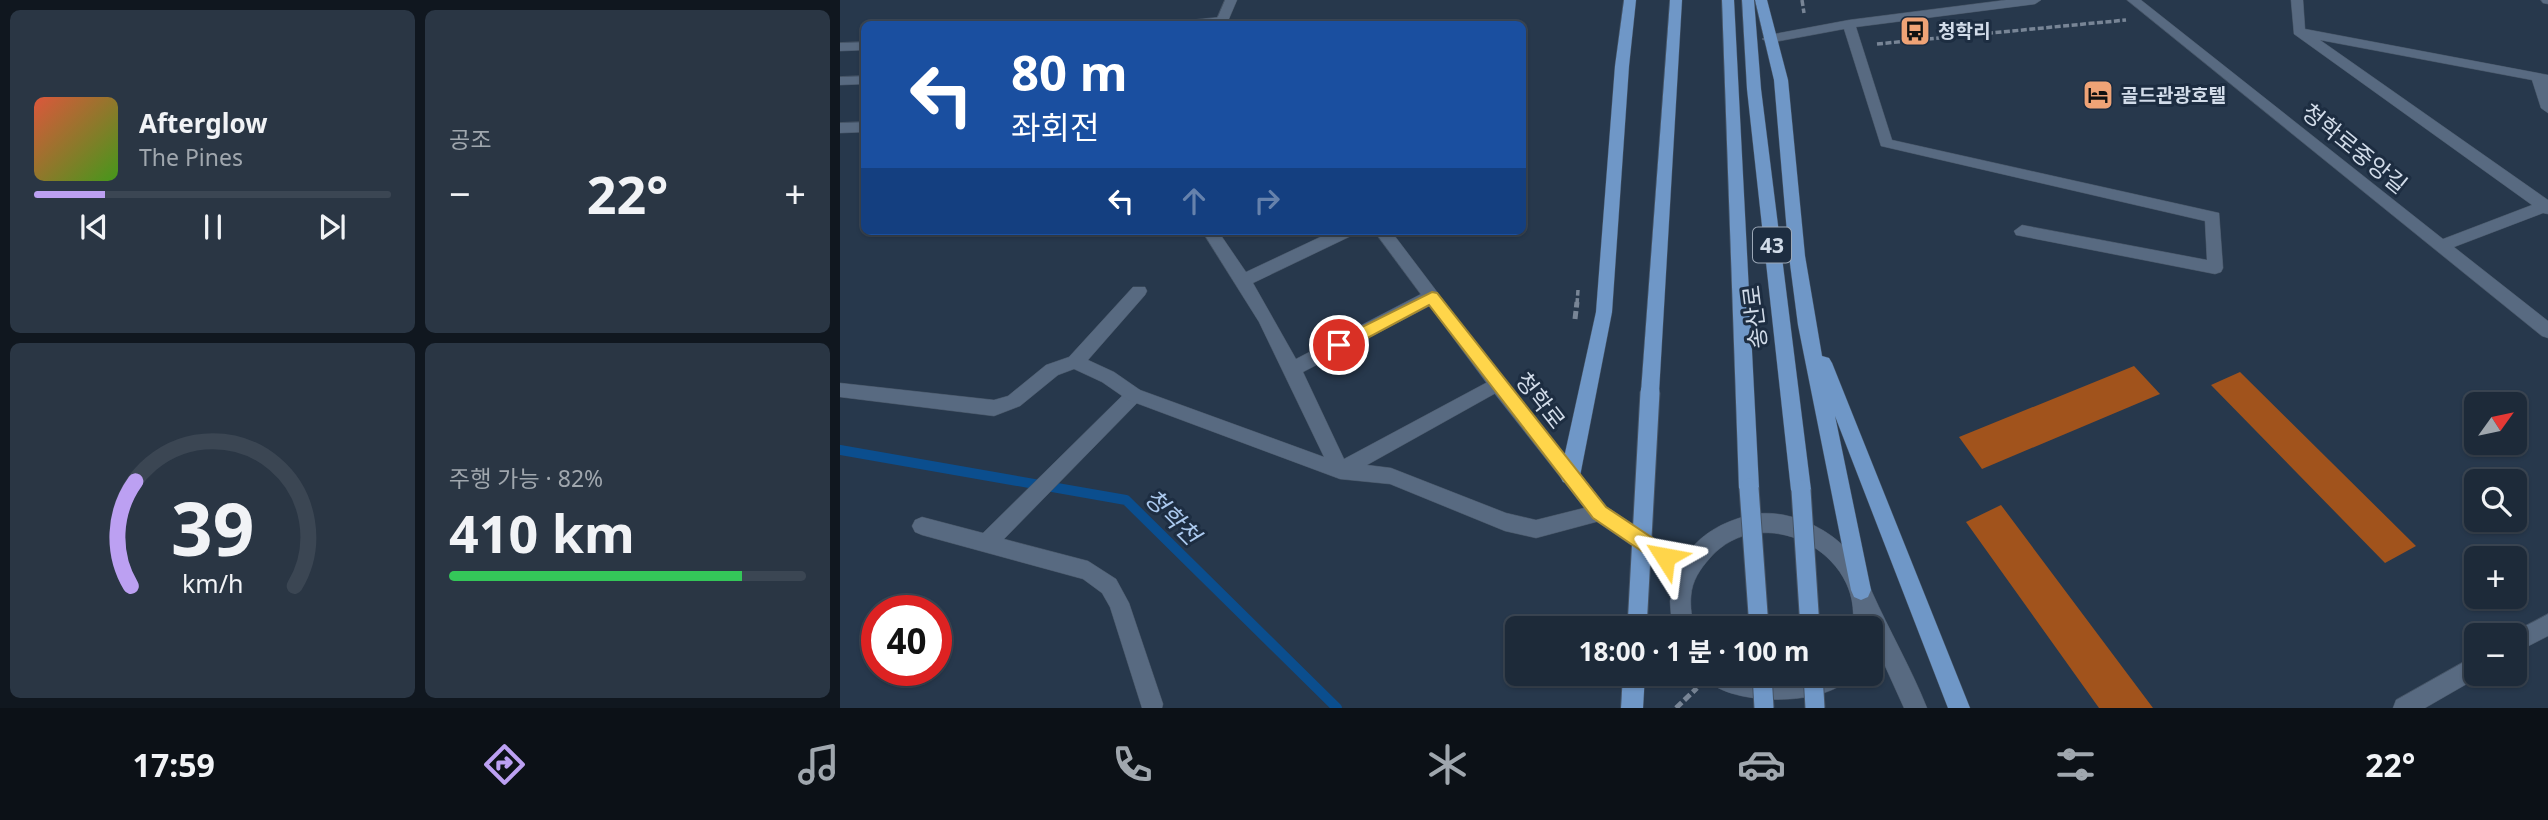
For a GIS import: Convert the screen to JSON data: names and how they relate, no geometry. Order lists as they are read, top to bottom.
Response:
{
  "streets": {
    "main road": ["43", "송산로"],
    "street": ["청학로중앙길", "청학로"]
  },
  "water": ["청학천"],
  "places": {
    "bus stop": ["청학리"],
    "hotel": ["골드관광호텔"]
  },
  "north": "top right",
  "page": {
    "tile": [
      "공조",
      ["주행 가능 · 82%", "410 km"]
    ],
    "turn": ["80 m", "좌회전"],
    "song": ["Afterglow", "The Pines"],
    "heat": ["−", "22°", "+"],
    "map_buttons": ["+", "−"],
    "limit": "40",
    "trip": "18:00 · 1 분 · 100 m",
    "tabs": ["17:59", "22°"],
    "gauge": ["39", "km/h"]
  }
}
